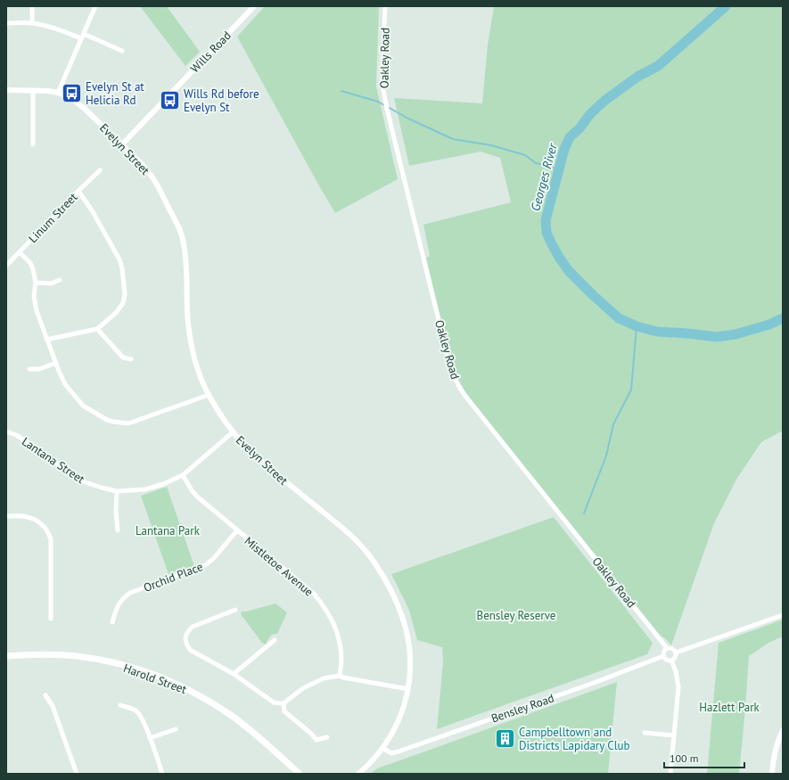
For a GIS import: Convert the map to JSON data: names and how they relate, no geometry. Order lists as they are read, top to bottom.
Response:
{
  "streets": {
    "main road": ["Harold Street"],
    "street": [
      "Wills Road",
      "Oakley Road",
      "Evelyn Street",
      "Linum Street",
      "Lantana Street",
      "Mistletoe Avenue",
      "Orchid Place",
      "Bensley Road"
    ]
  },
  "crossings": [
    ["Wills Road", "Evelyn Street"],
    ["Oakley Road", "Bensley Road"],
    ["Evelyn Street", "Lantana Street"],
    ["Evelyn Street", "Bensley Road"],
    ["Lantana Street", "Mistletoe Avenue"],
    ["Mistletoe Avenue", "Orchid Place"]
  ],
  "water": ["Georges River"],
  "parks": ["Lantana Park", "Bensley Reserve", "Hazlett Park"],
  "places": {
    "bus stop": ["Evelyn St at Helicia Rd", "Wills Rd before Evelyn St"],
    "building": ["Campbelltown and Districts Lapidary Club"]
  },
  "scale_bar": "100 m"
}
